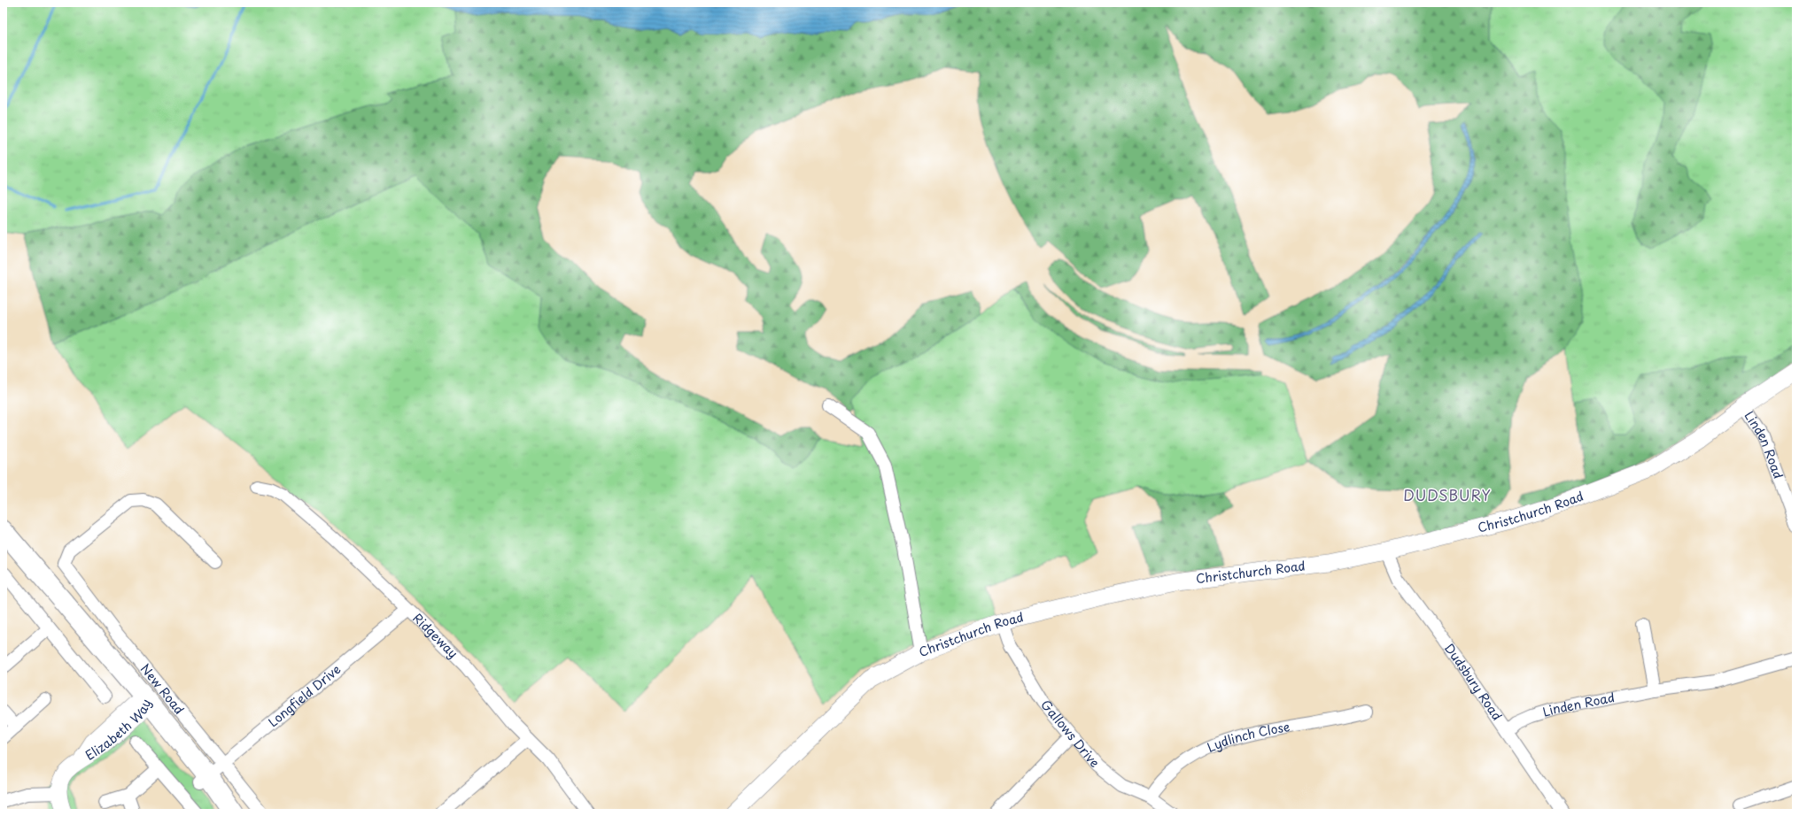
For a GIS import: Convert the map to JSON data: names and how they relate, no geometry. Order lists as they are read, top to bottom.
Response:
{
  "streets": {
    "main road": ["Christchurch Road"],
    "street": [
      "Linden Road",
      "Ridgeway",
      "Dudsbury Road",
      "New Road",
      "Longfield Drive",
      "Elizabeth Way",
      "Gallows Drive",
      "Lydlinch Close"
    ]
  },
  "crossings": [
    ["Linden Road", "Christchurch Road"],
    ["Linden Road", "Dudsbury Road"],
    ["Christchurch Road", "Dudsbury Road"],
    ["Christchurch Road", "Gallows Drive"],
    ["Ridgeway", "Longfield Drive"],
    ["New Road", "Longfield Drive"],
    ["Gallows Drive", "Lydlinch Close"]
  ],
  "districts": ["DUDSBURY"]
}
